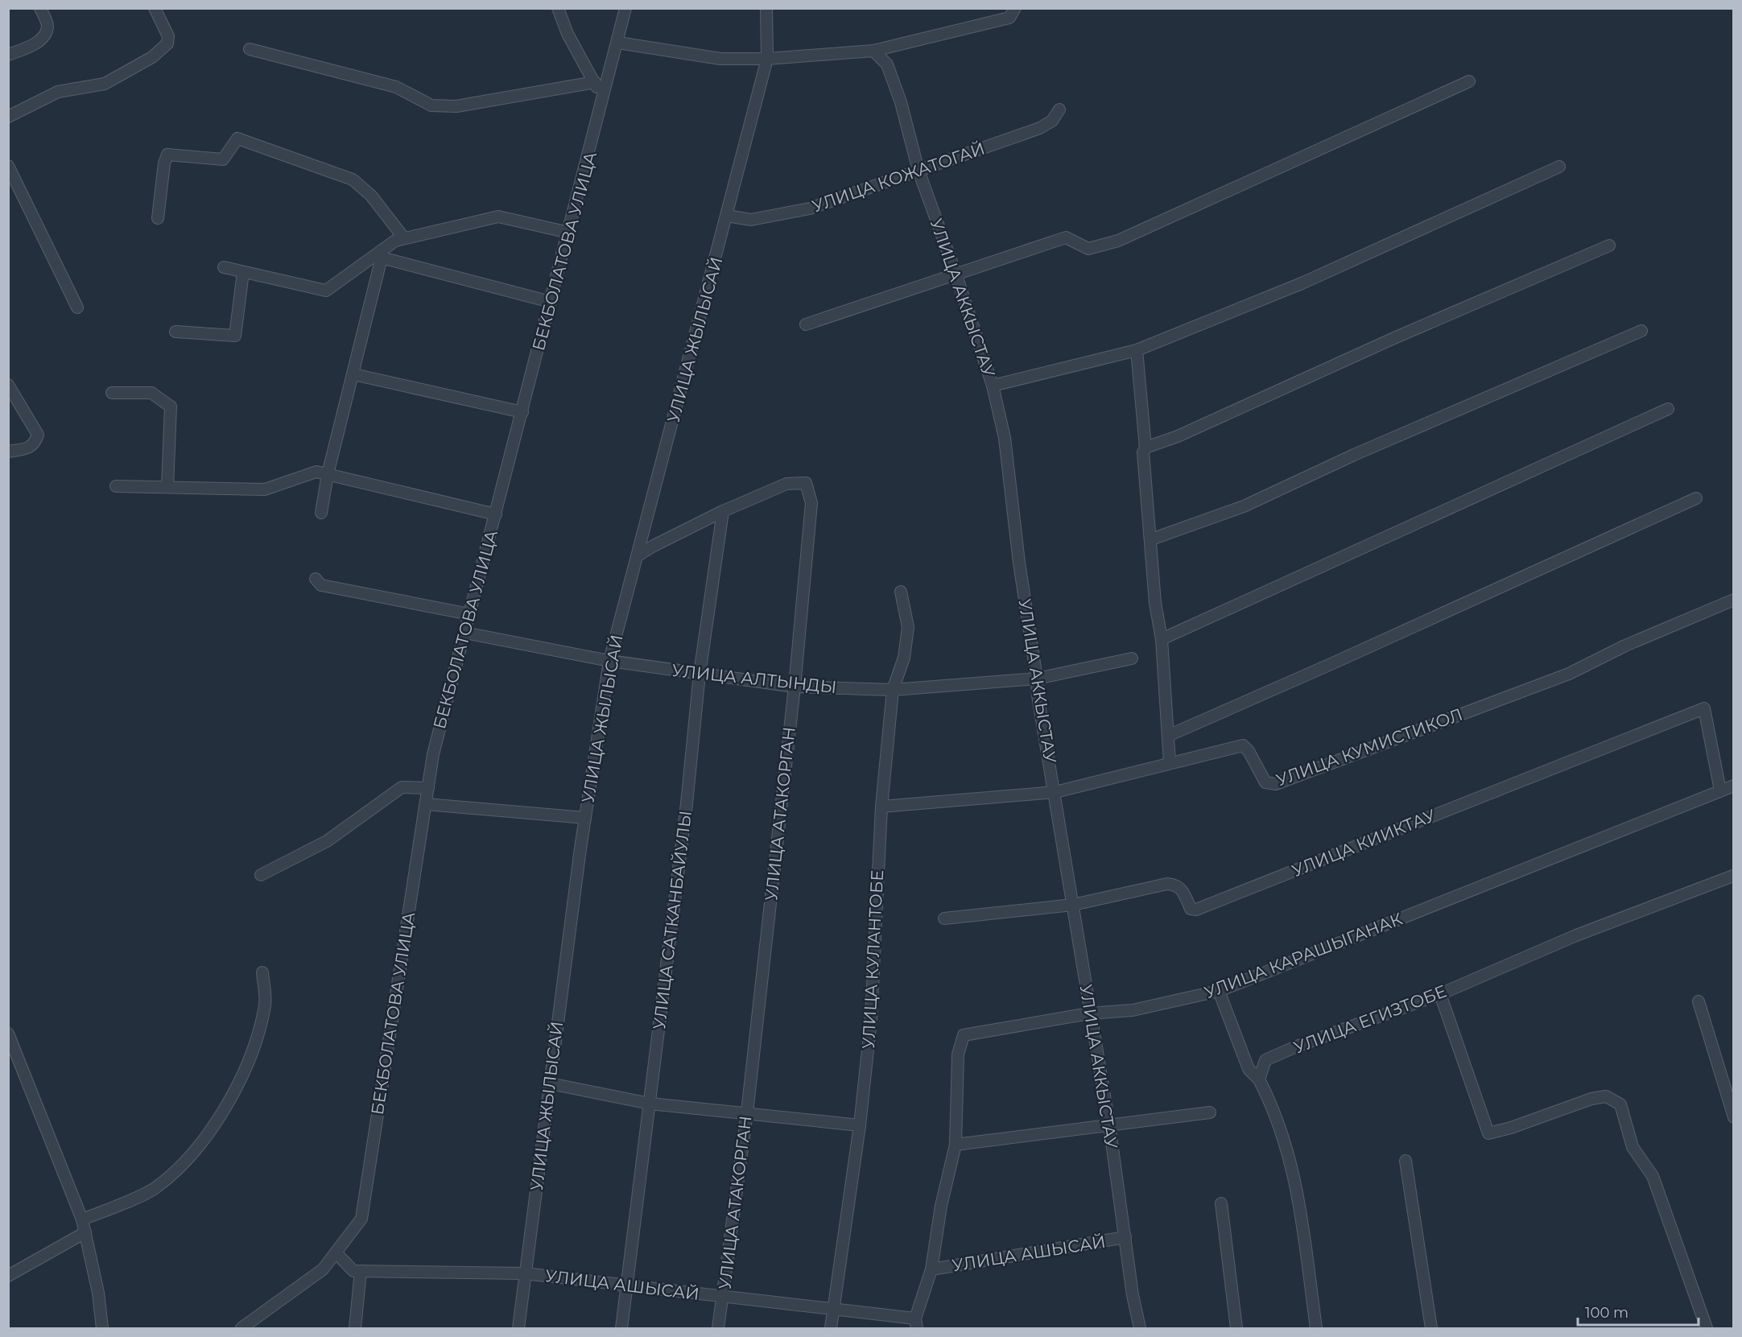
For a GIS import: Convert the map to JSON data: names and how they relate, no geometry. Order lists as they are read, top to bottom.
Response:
{
  "streets": {
    "street": [
      "УЛИЦА КОЖАТОГАЙ",
      "БЕКБОЛАТОВА УЛИЦА",
      "УЛИЦА АККЫСТАУ",
      "УЛИЦА ЖЫЛЫСАЙ",
      "УЛИЦА АЛТЫНДЫ",
      "УЛИЦА КУМИСТИКОЛ",
      "УЛИЦА АТАКОРГАН",
      "УЛИЦА КИИКТАУ",
      "УЛИЦА САТКАНБАЙУЛЫ",
      "УЛИЦА КАРАШЫГАНАК",
      "УЛИЦА КУЛАНТОБЕ",
      "УЛИЦА ЕГИЗТОБЕ",
      "УЛИЦА АШЫСАЙ"
    ]
  },
  "crossings": [
    ["УЛИЦА КОЖАТОГАЙ", "УЛИЦА АККЫСТАУ"],
    ["УЛИЦА КОЖАТОГАЙ", "УЛИЦА ЖЫЛЫСАЙ"],
    ["БЕКБОЛАТОВА УЛИЦА", "УЛИЦА АЛТЫНДЫ"],
    ["УЛИЦА АККЫСТАУ", "УЛИЦА АЛТЫНДЫ"],
    ["УЛИЦА АККЫСТАУ", "УЛИЦА КУМИСТИКОЛ"],
    ["УЛИЦА АККЫСТАУ", "УЛИЦА КИИКТАУ"],
    ["УЛИЦА АККЫСТАУ", "УЛИЦА КАРАШЫГАНАК"],
    ["УЛИЦА АККЫСТАУ", "УЛИЦА АШЫСАЙ"],
    ["УЛИЦА ЖЫЛЫСАЙ", "УЛИЦА АЛТЫНДЫ"],
    ["УЛИЦА ЖЫЛЫСАЙ", "УЛИЦА АТАКОРГАН"],
    ["УЛИЦА ЖЫЛЫСАЙ", "УЛИЦА АШЫСАЙ"],
    ["УЛИЦА АЛТЫНДЫ", "УЛИЦА АТАКОРГАН"],
    ["УЛИЦА АЛТЫНДЫ", "УЛИЦА САТКАНБАЙУЛЫ"],
    ["УЛИЦА АЛТЫНДЫ", "УЛИЦА КУЛАНТОБЕ"],
    ["УЛИЦА КУМИСТИКОЛ", "УЛИЦА КУЛАНТОБЕ"],
    ["УЛИЦА АТАКОРГАН", "УЛИЦА САТКАНБАЙУЛЫ"],
    ["УЛИЦА АТАКОРГАН", "УЛИЦА АШЫСАЙ"],
    ["УЛИЦА КИИКТАУ", "УЛИЦА КАРАШЫГАНАК"],
    ["УЛИЦА САТКАНБАЙУЛЫ", "УЛИЦА АШЫСАЙ"],
    ["УЛИЦА КАРАШЫГАНАК", "УЛИЦА АШЫСАЙ"],
    ["УЛИЦА КУЛАНТОБЕ", "УЛИЦА АШЫСАЙ"]
  ],
  "scale_bar": "100 m"
}
